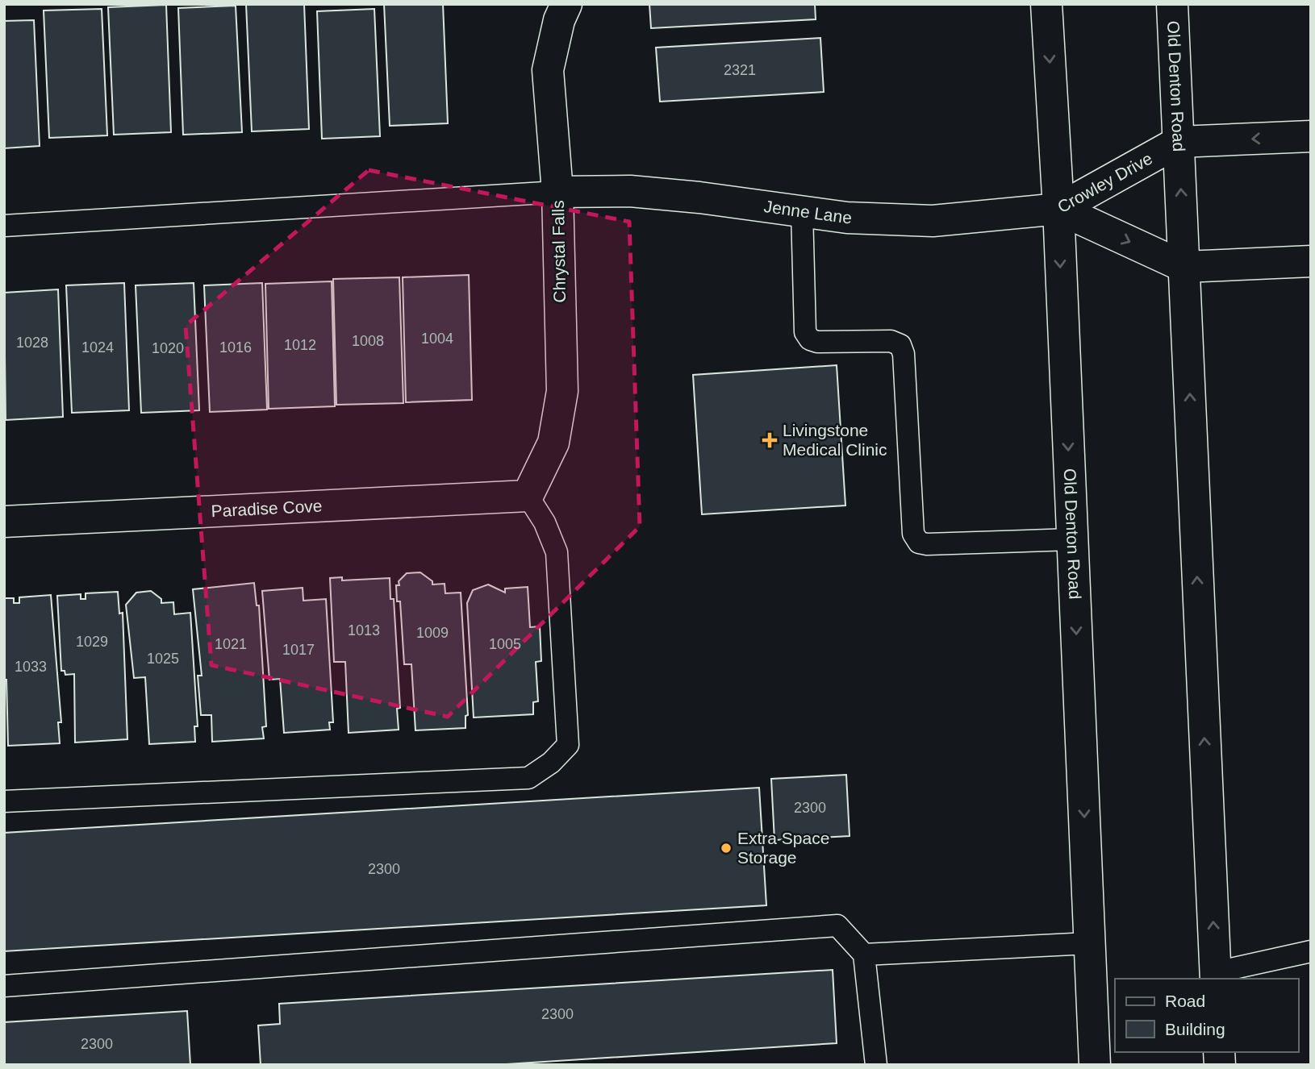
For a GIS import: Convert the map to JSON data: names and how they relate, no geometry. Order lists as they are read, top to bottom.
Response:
{
  "streets": {
    "street": [
      "Old Denton Road",
      "Crowley Drive",
      "Jenne Lane",
      "Chrystal Falls",
      "Paradise Cove"
    ]
  },
  "crossings": [
    ["Old Denton Road", "Crowley Drive"],
    ["Old Denton Road", "Jenne Lane"],
    ["Crowley Drive", "Jenne Lane"],
    ["Jenne Lane", "Chrystal Falls"],
    ["Chrystal Falls", "Paradise Cove"]
  ],
  "places": {
    "health": ["Livingstone Medical Clinic"],
    "other": ["Extra Space Storage"]
  },
  "house_numbers": [
    "2321",
    "1004",
    "1008",
    "1028",
    "1012",
    "1024",
    "1016",
    "1020",
    "1013",
    "1009",
    "1029",
    "1021",
    "1005",
    "1017",
    "1025",
    "1033",
    "2300",
    "2300",
    "2300",
    "2300"
  ],
  "legend": ["Road", "Building"]
}
